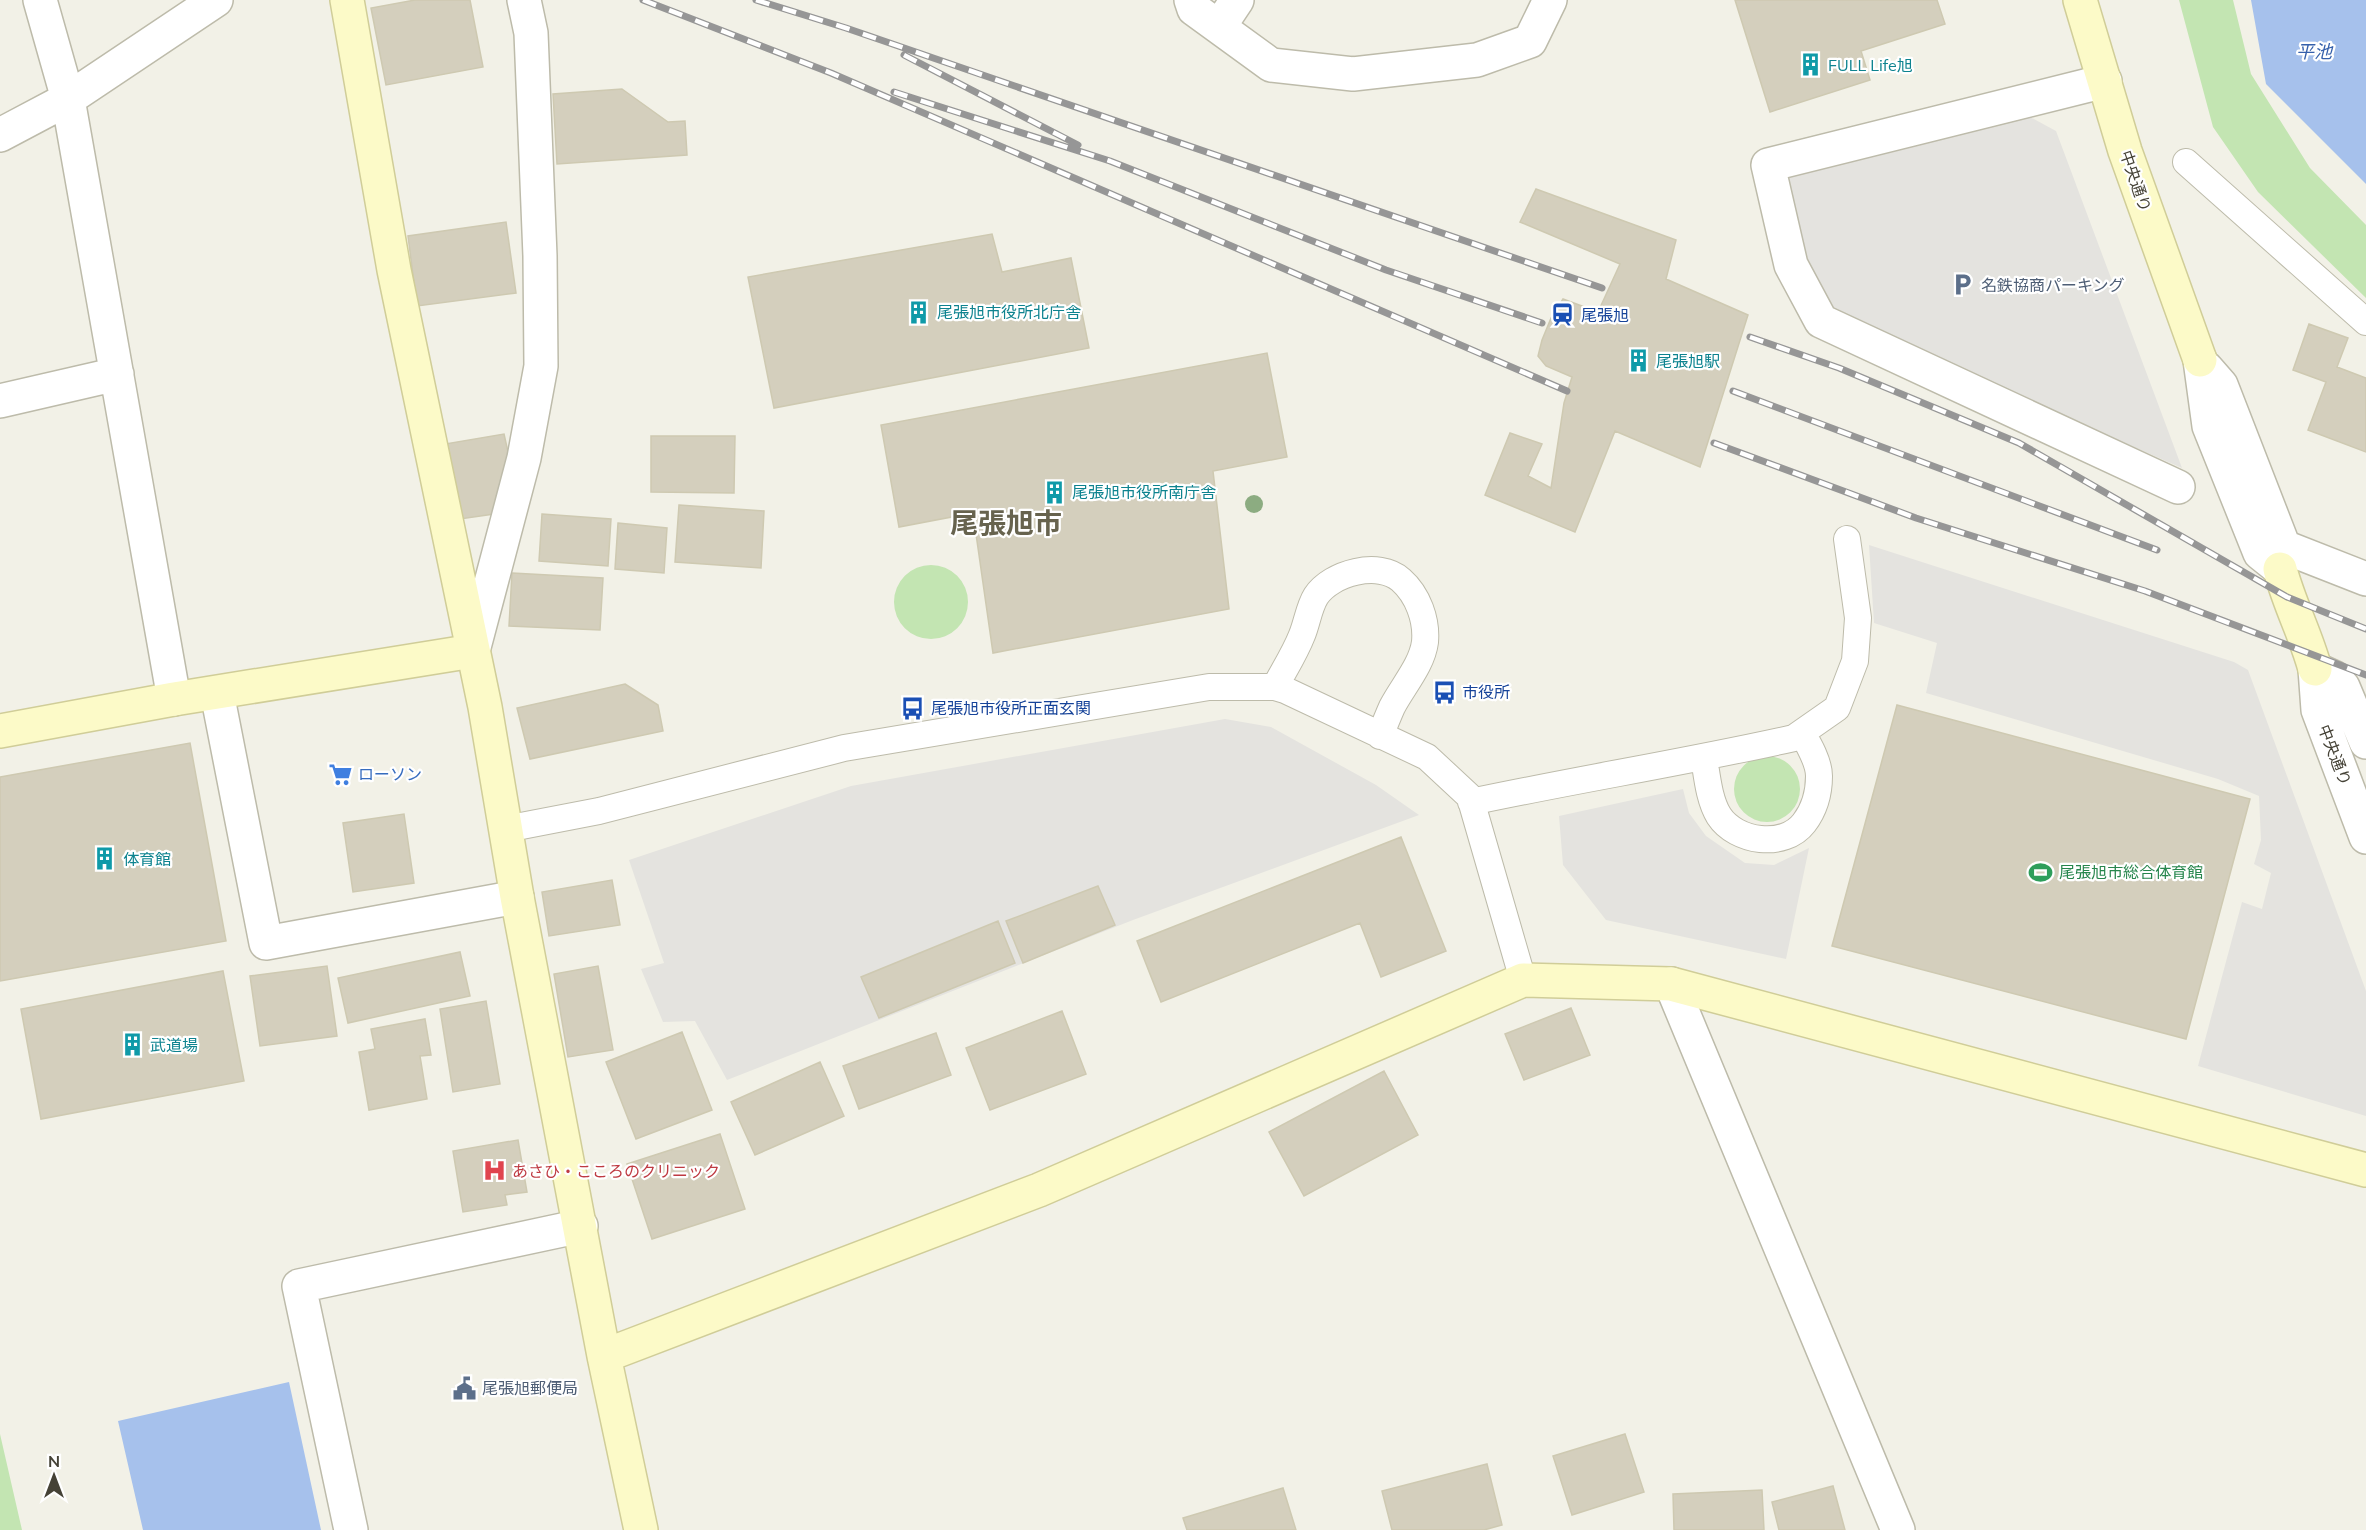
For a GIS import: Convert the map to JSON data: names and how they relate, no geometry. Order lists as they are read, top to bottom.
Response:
{
  "streets": {
    "street": ["中央通り"]
  },
  "districts": ["尾張旭市"],
  "water": ["平池"],
  "places": {
    "building": [
      "FULL Life旭",
      "尾張旭市役所北庁舎",
      "尾張旭駅",
      "尾張旭市役所南庁舎",
      "体育館",
      "武道場"
    ],
    "parking": ["名鉄協商パーキング"],
    "station": ["尾張旭"],
    "bus stop": ["市役所", "尾張旭市役所正面玄関"],
    "supermarket": ["ローソン"],
    "sports": ["尾張旭市総合体育館"],
    "hospital": ["あさひ・こころのクリニック"],
    "public building": ["尾張旭郵便局"]
  },
  "north": "top"
}
